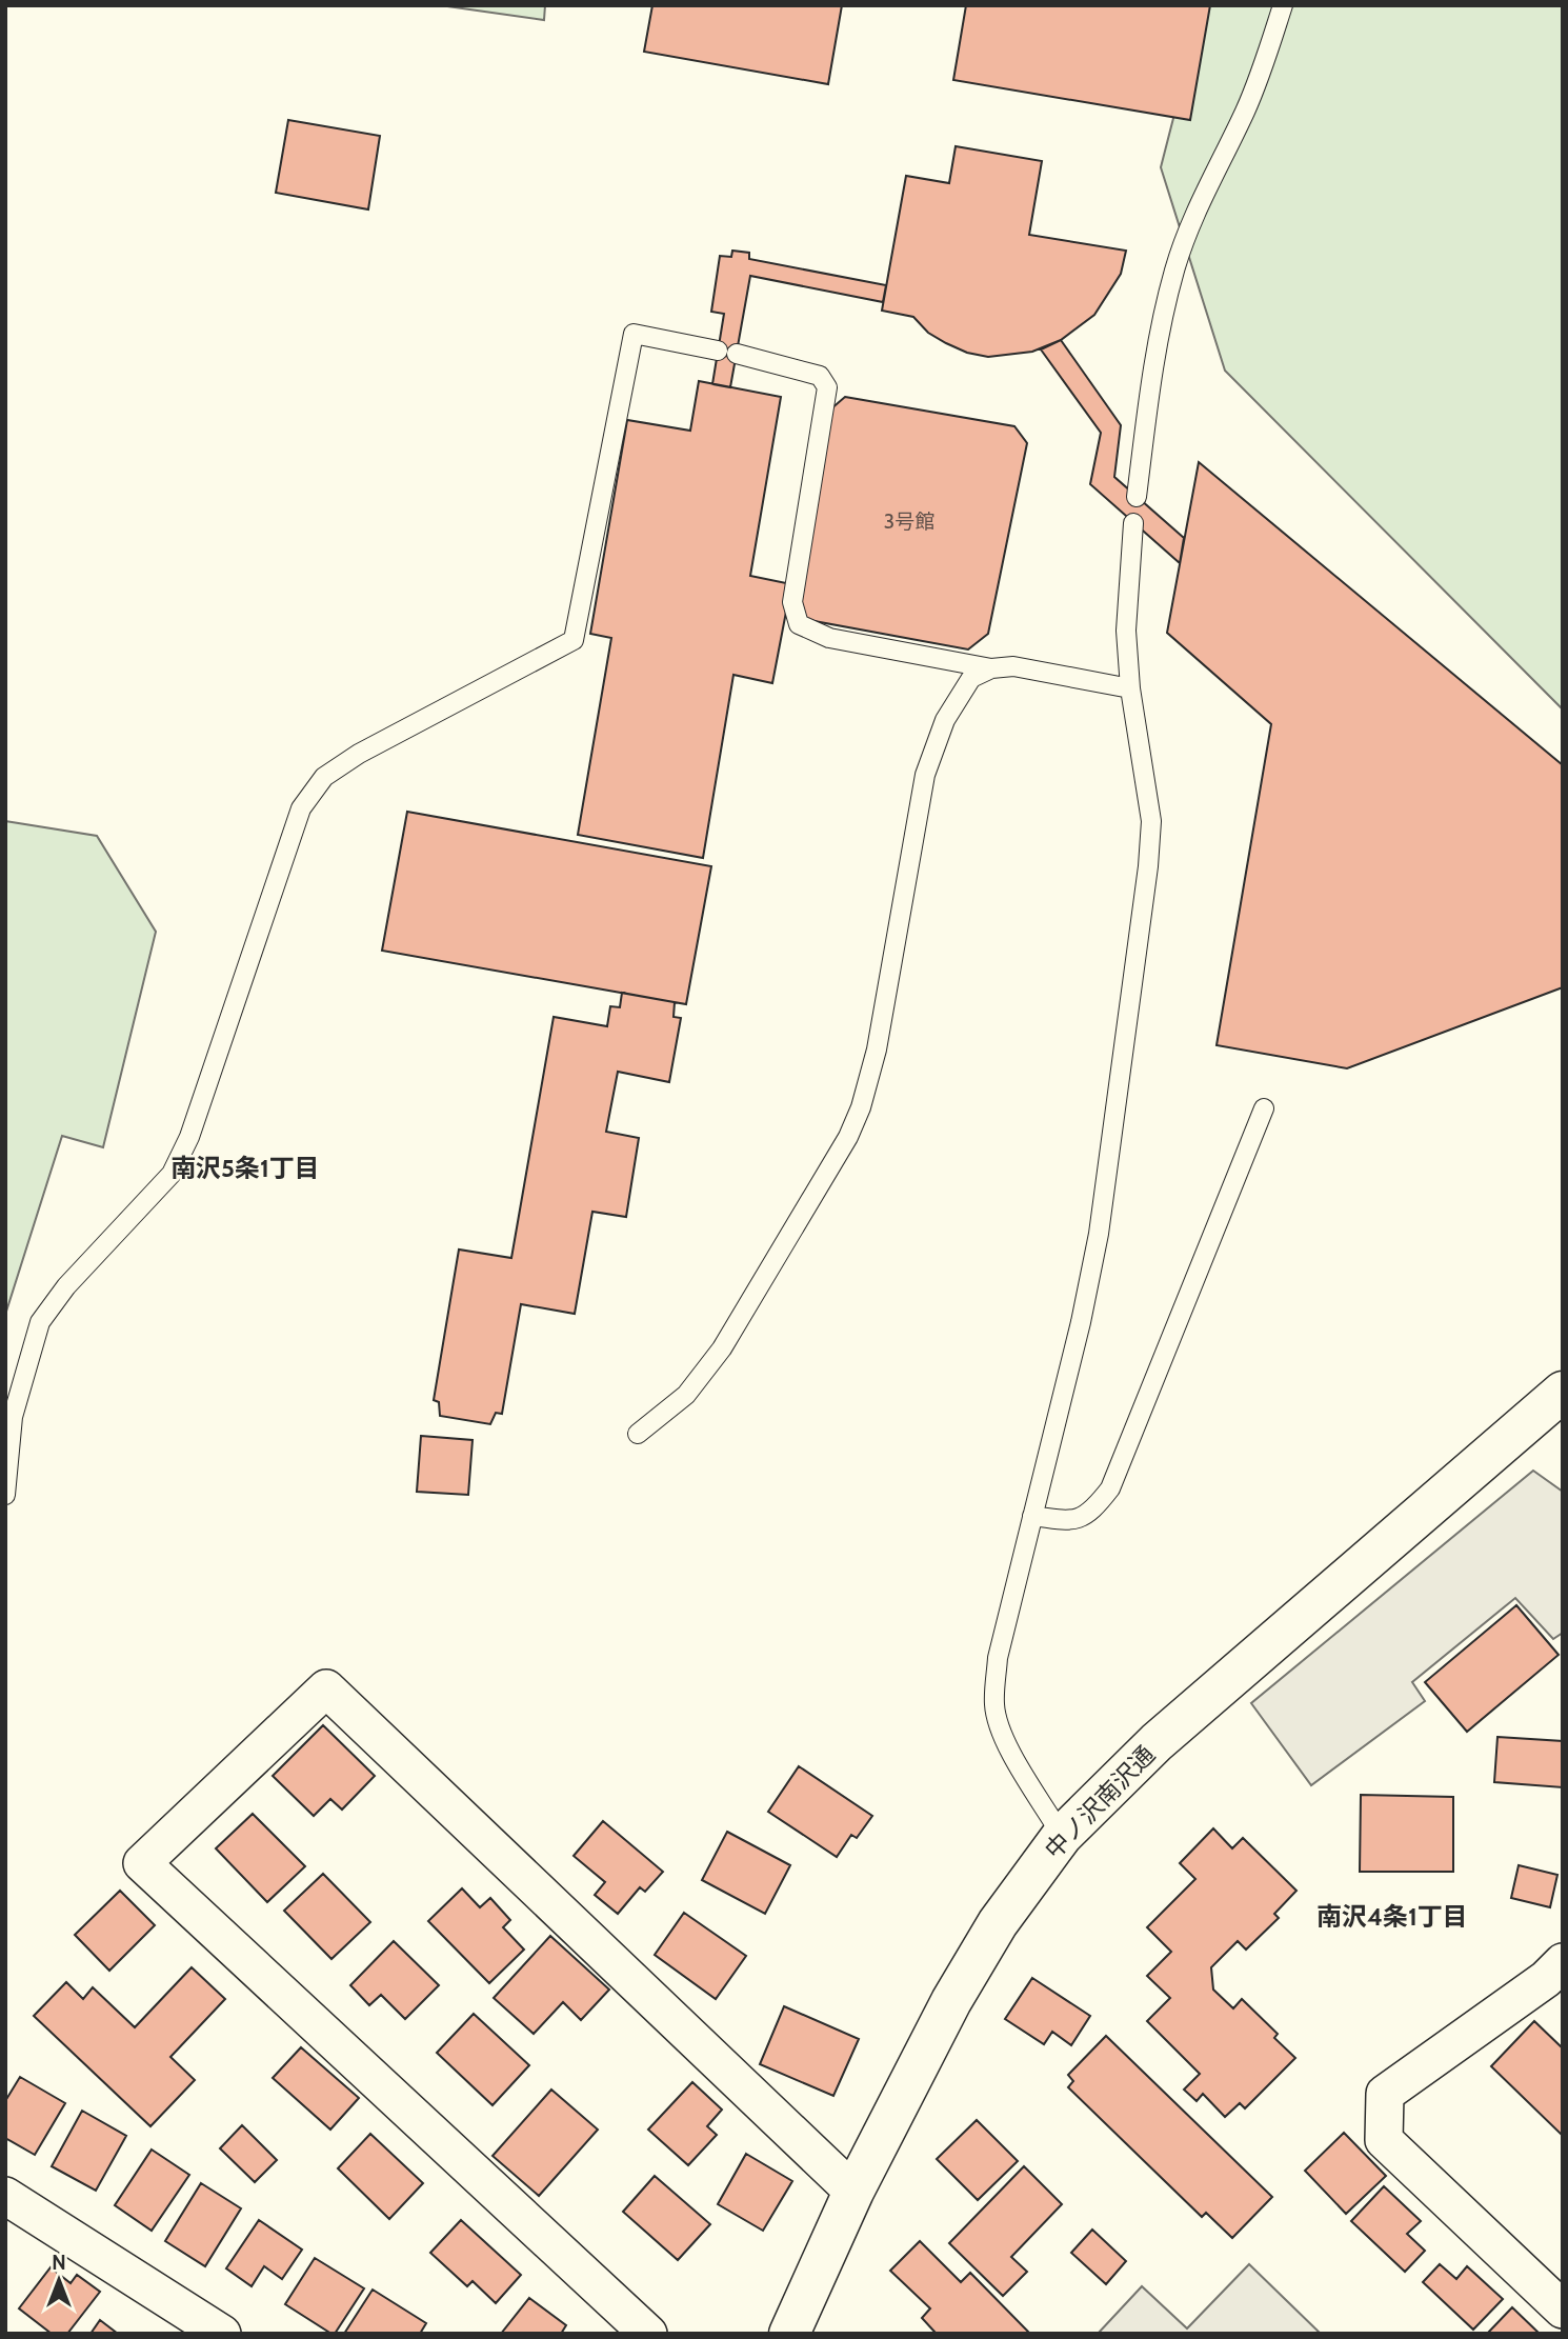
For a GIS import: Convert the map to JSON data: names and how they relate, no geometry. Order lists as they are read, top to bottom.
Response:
{
  "streets": {
    "street": ["中ノ沢南沢通"]
  },
  "districts": ["南沢5条1丁目", "南沢4条1丁目"],
  "house_numbers": ["3号館"],
  "north": "top"
}
